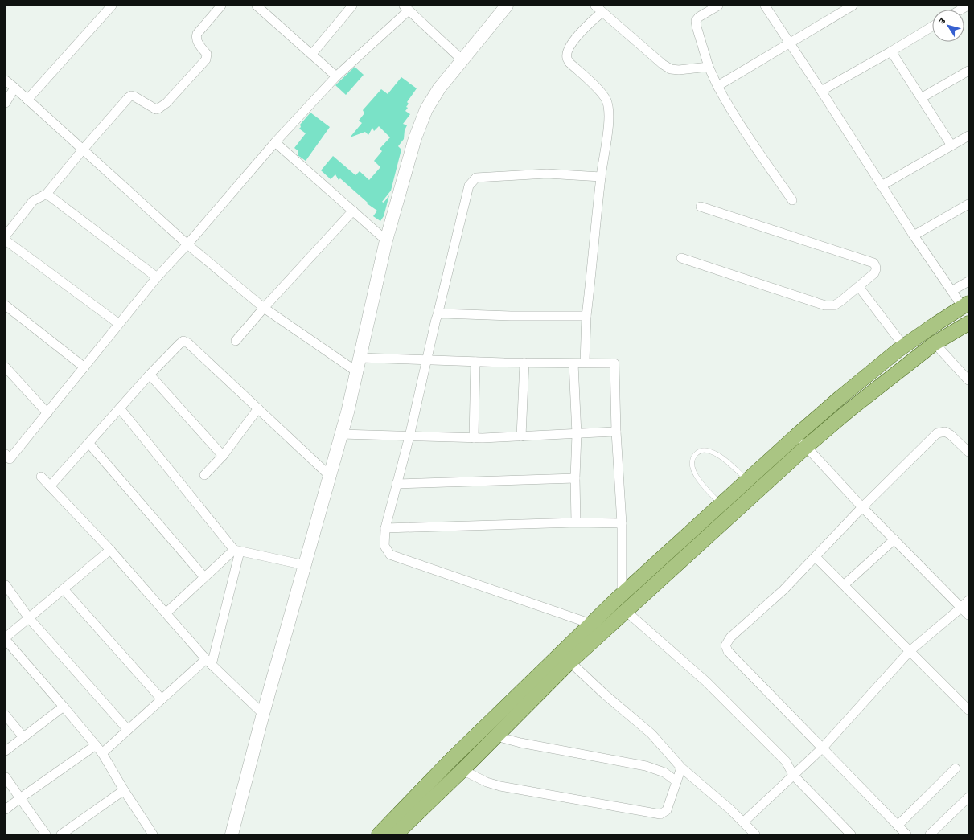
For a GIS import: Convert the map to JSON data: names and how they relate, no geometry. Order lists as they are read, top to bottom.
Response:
{
  "north": "top left"
}
